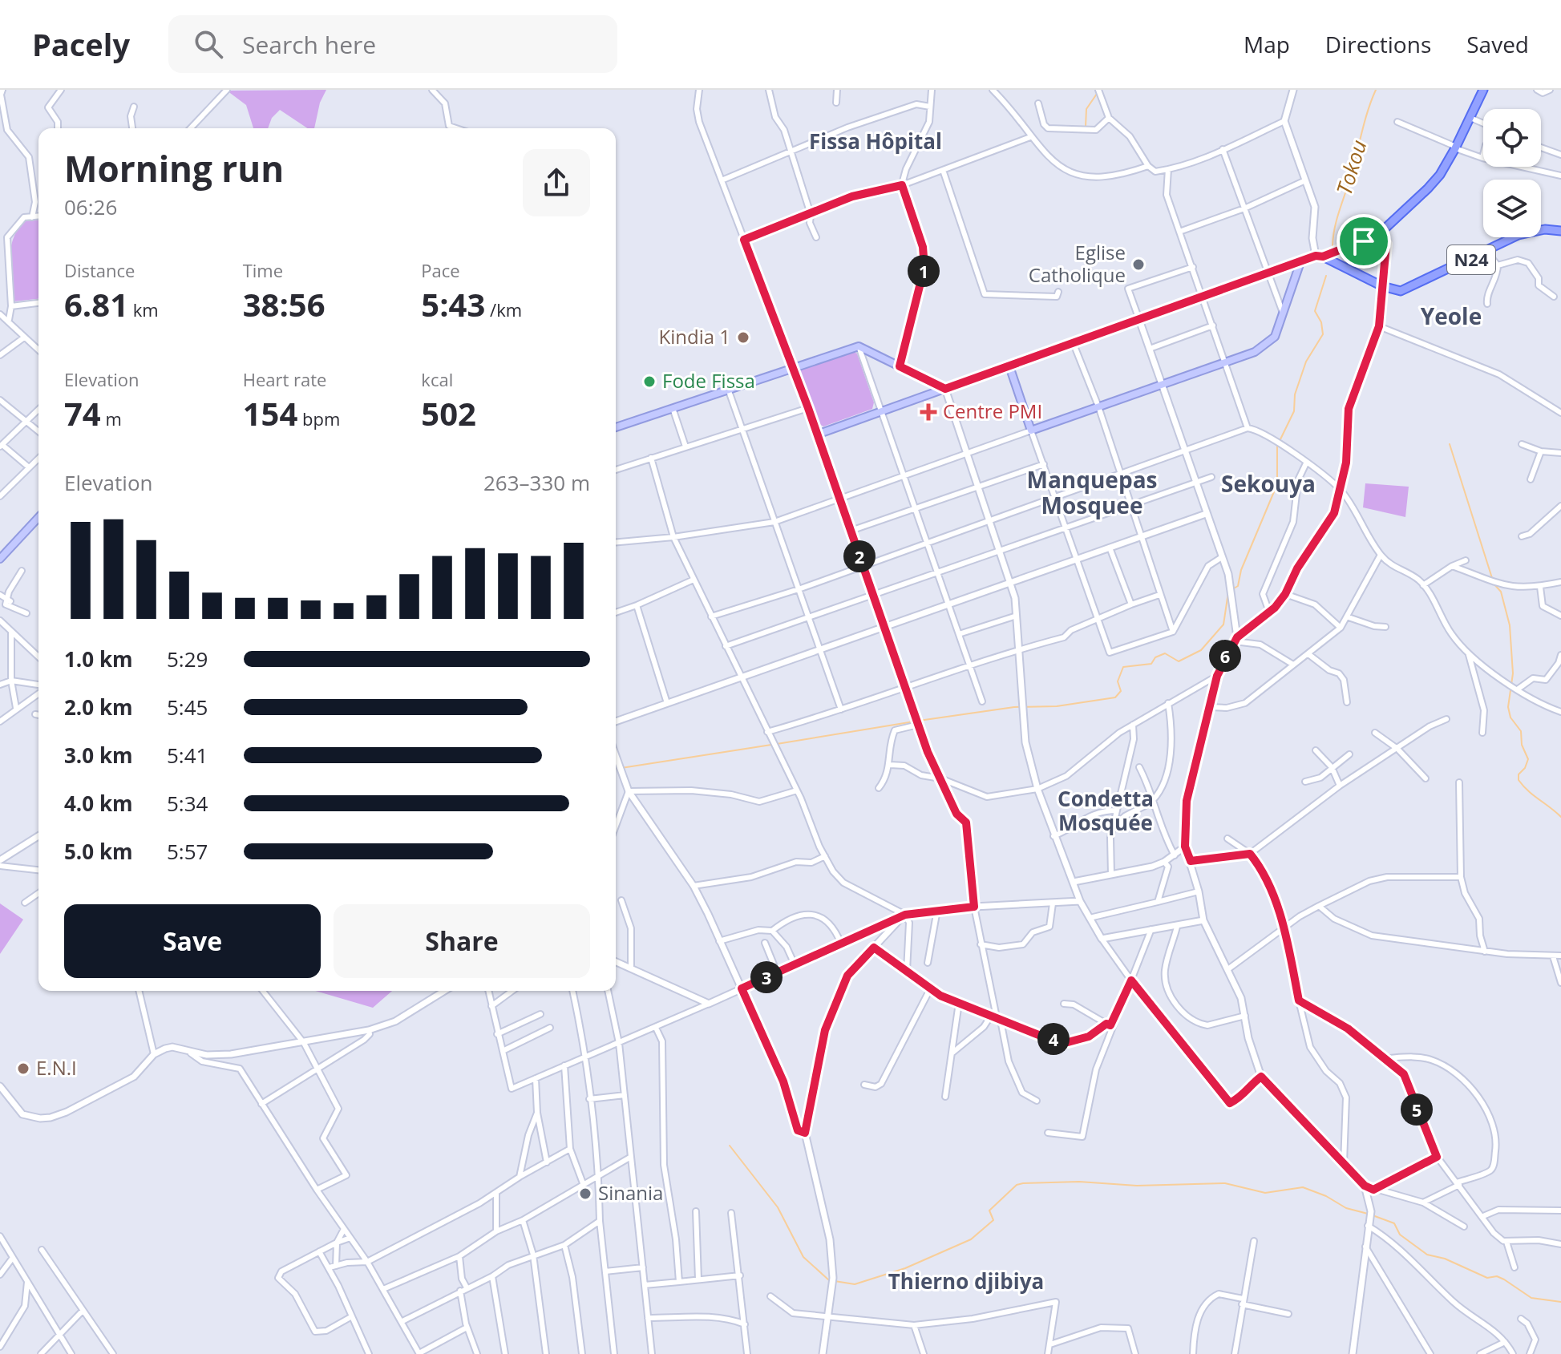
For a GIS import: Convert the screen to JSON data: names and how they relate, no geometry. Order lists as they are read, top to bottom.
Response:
{
  "streets": {
    "main road": ["N24"]
  },
  "districts": [
    "Fissa Hôpital",
    "Yeole",
    "Manquepas Mosquee",
    "Sekouya",
    "Сondetta Mosquée",
    "Thierno djibiya"
  ],
  "water": ["Tokou"],
  "places": {
    "other": [
      "Eglise Catholique",
      "Kindia 1",
      "Fode Fissa",
      "E.N.I",
      "Sinania"
    ],
    "health": ["Centre PMI"]
  },
  "page": {
    "header": "Pacely",
    "search": "Search here",
    "nav": ["Map", "Directions", "Saved"],
    "heading": ["Morning run", "06:26"],
    "stats": [
      ["Distance", "6.81 km"],
      ["Time", "38:56"],
      ["Pace", "5:43 /km"],
      ["Elevation", "74 m"],
      ["Heart rate", "154 bpm"],
      ["kcal", "502"]
    ],
    "pins": [
      "1",
      "2",
      "6",
      "3",
      "4",
      "5"
    ],
    "chart": ["Elevation", "263–330 m"],
    "list": [
      {
        "name": "1.0 km",
        "note": "5:29"
      },
      {
        "name": "2.0 km",
        "note": "5:45"
      },
      {
        "name": "3.0 km",
        "note": "5:41"
      },
      {
        "name": "4.0 km",
        "note": "5:34"
      },
      {
        "name": "5.0 km",
        "note": "5:57"
      }
    ],
    "buttons": ["Save", "Share"]
  }
}
